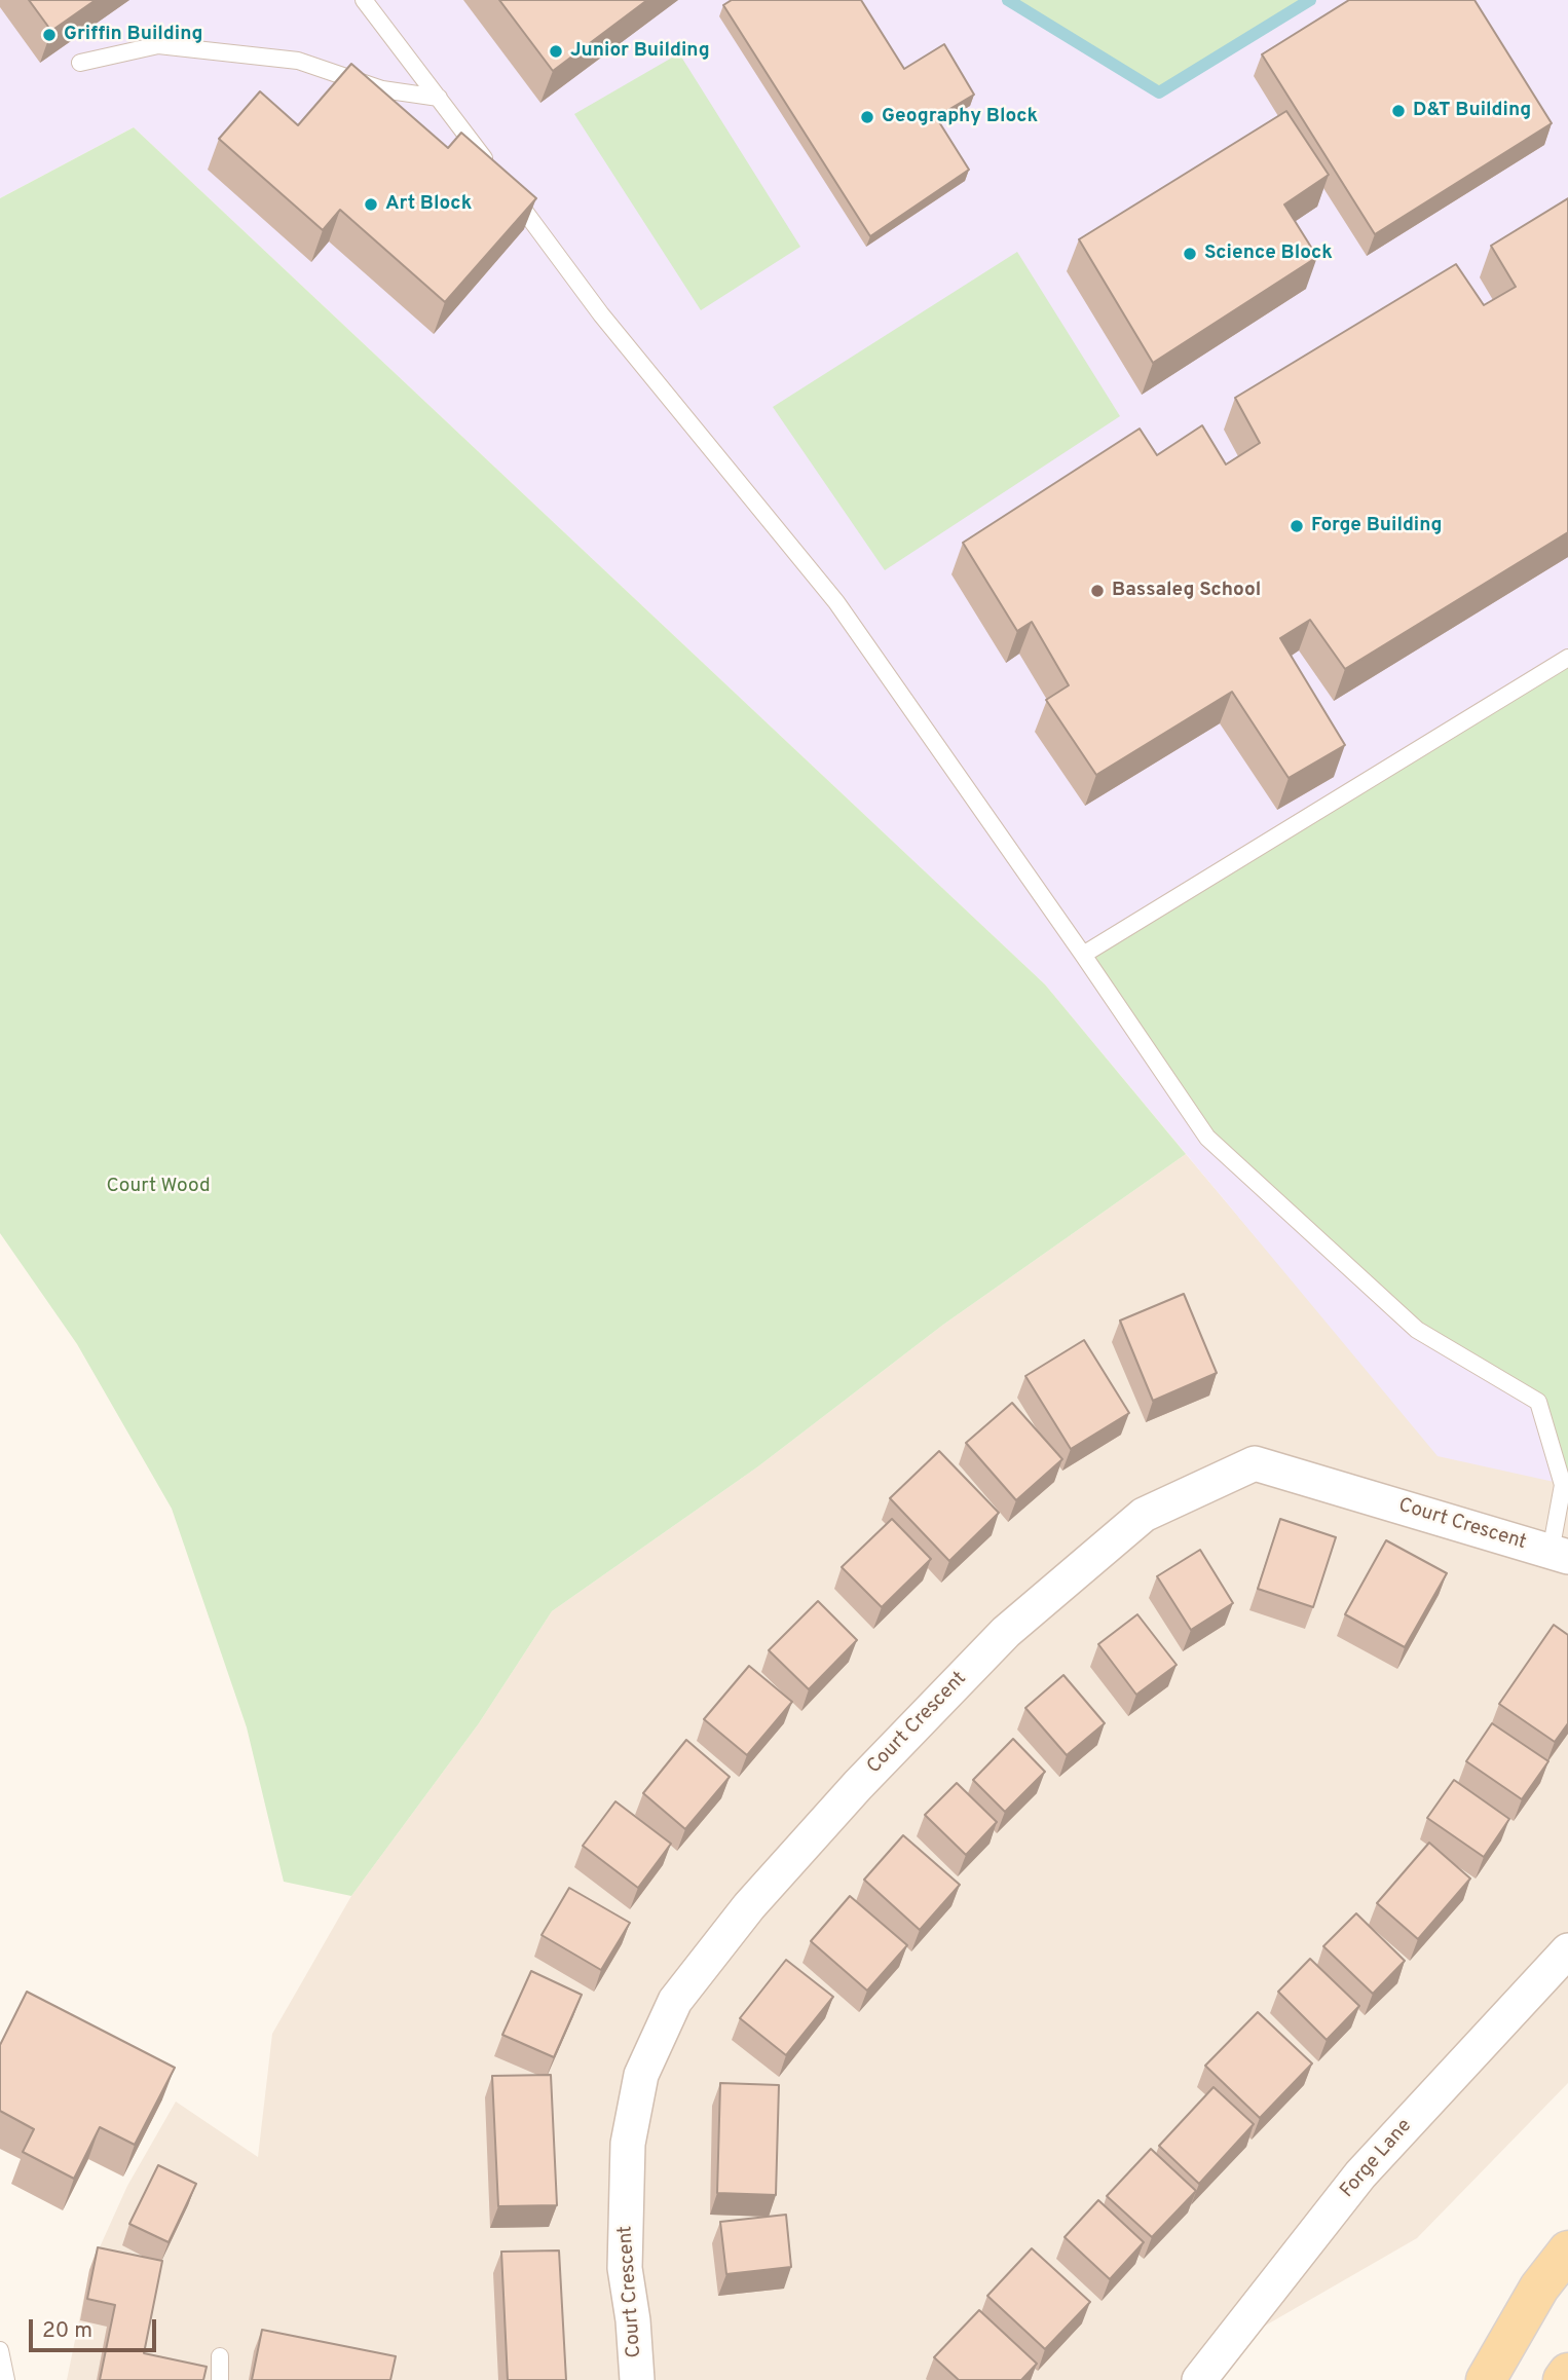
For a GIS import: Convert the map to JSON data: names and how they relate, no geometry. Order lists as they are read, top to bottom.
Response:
{
  "streets": {
    "street": ["Court Crescent", "Forge Lane"]
  },
  "parks": ["Court Wood"],
  "places": [
    "Griffin Building",
    "Junior Building",
    "D&T Building",
    "Geography Block",
    "Art Block",
    "Science Block",
    "Forge Building",
    "Bassaleg School"
  ],
  "scale_bar": "20 m"
}
